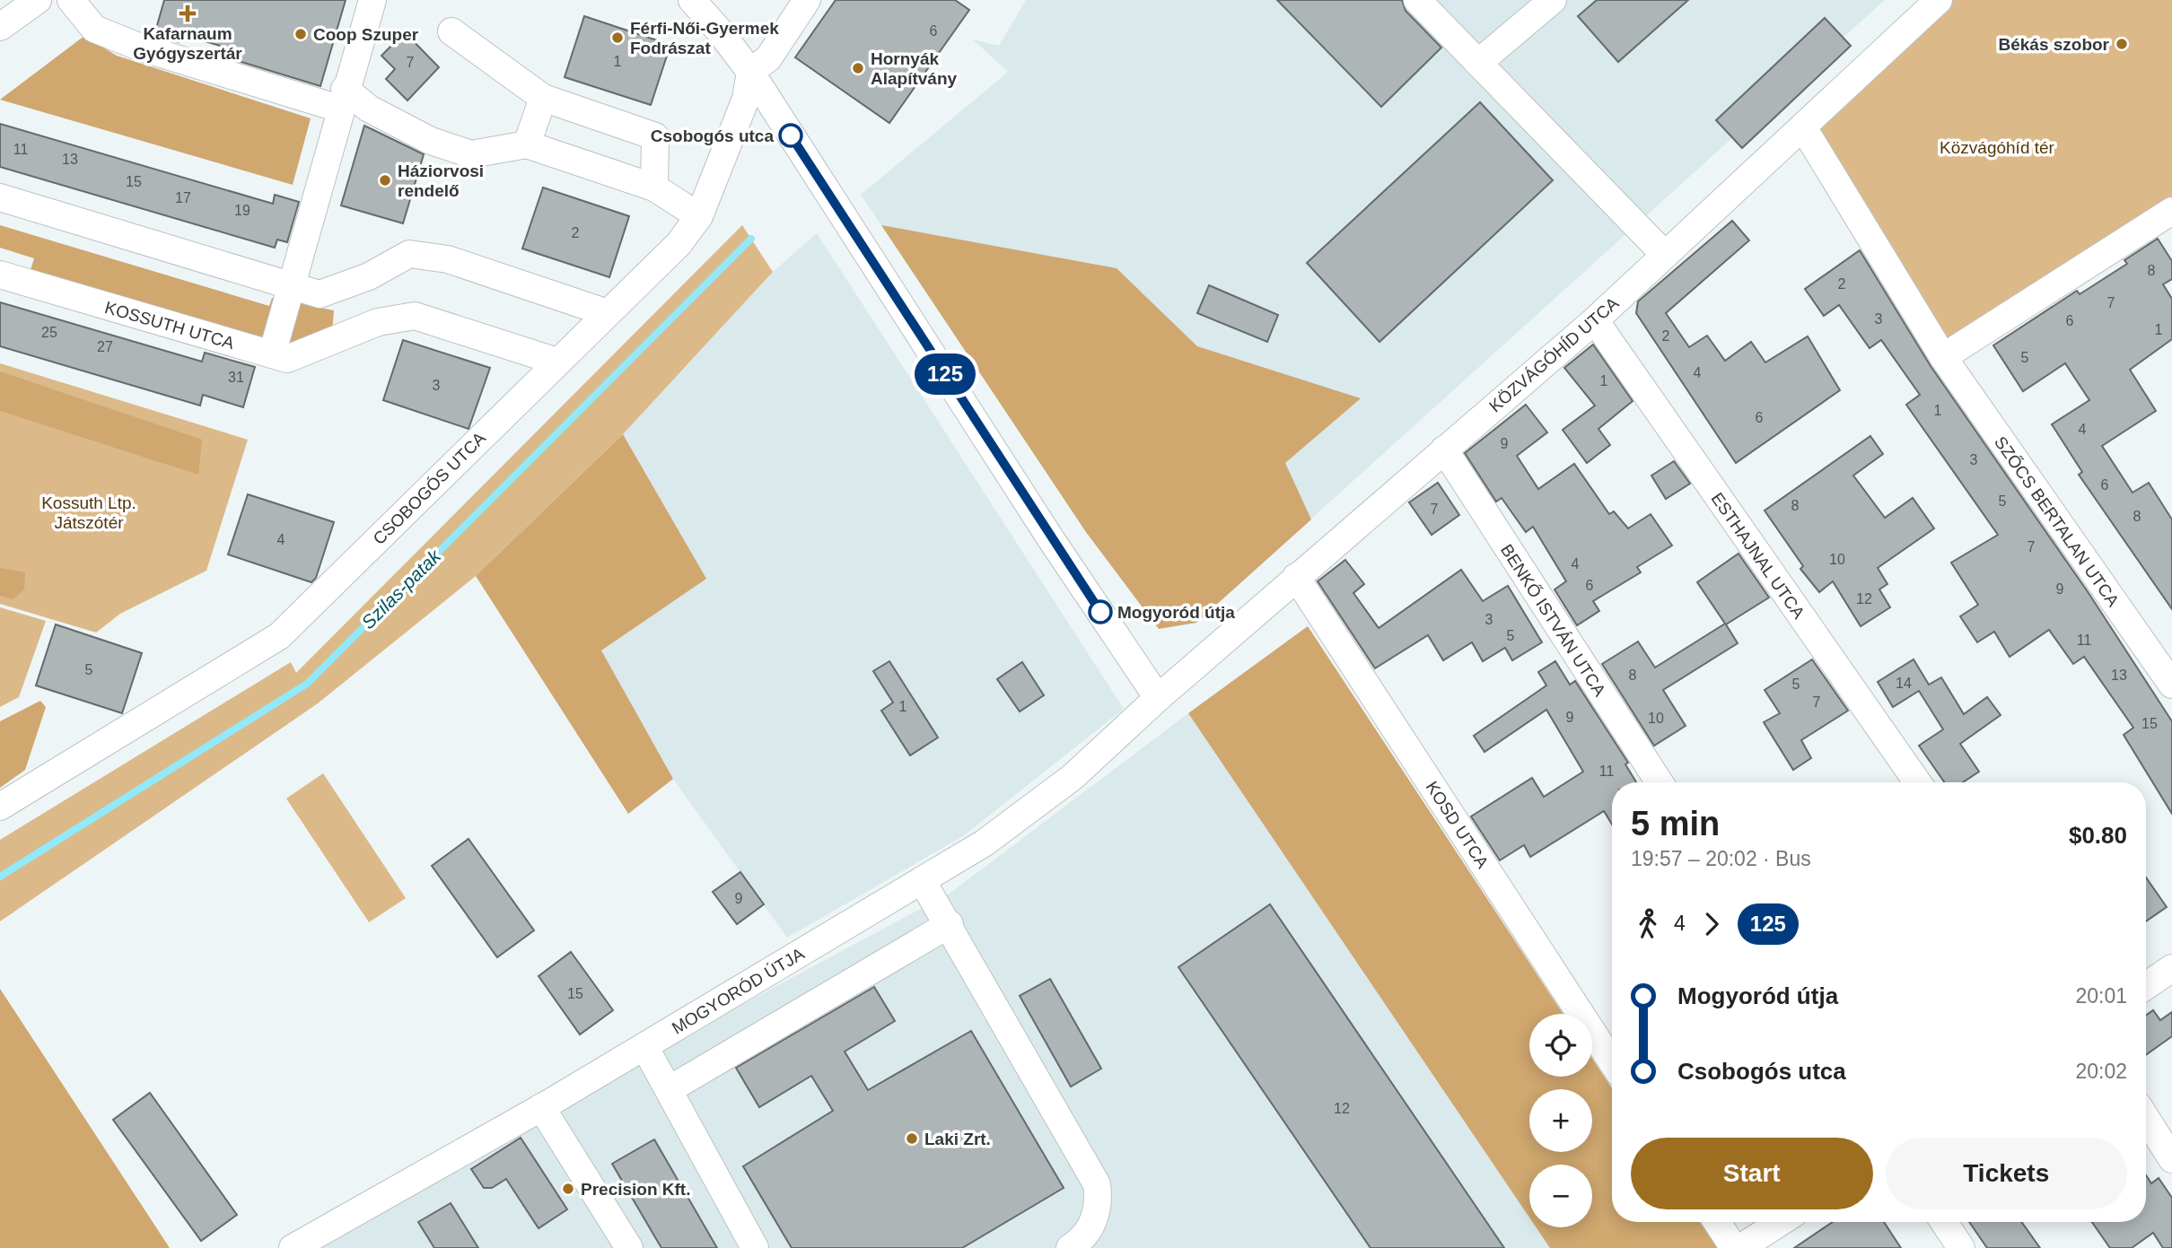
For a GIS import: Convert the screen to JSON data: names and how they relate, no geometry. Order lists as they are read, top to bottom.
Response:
{
  "streets": {
    "street": [
      "KOSSUTH UTCA",
      "KÖZVÁGÓHÍD UTCA",
      "CSOBOGÓS UTCA",
      "SZŐCS BERTALAN UTCA",
      "ESTHAJNAL UTCA",
      "BENKŐ ISTVÁN UTCA",
      "KOSD UTCA",
      "MOGYORÓD ÚTJA"
    ]
  },
  "crossings": [
    ["KOSSUTH UTCA", "CSOBOGÓS UTCA"],
    ["KÖZVÁGÓHÍD UTCA", "ESTHAJNAL UTCA"],
    ["KÖZVÁGÓHÍD UTCA", "BENKŐ ISTVÁN UTCA"],
    ["KÖZVÁGÓHÍD UTCA", "KOSD UTCA"],
    ["KÖZVÁGÓHÍD UTCA", "MOGYORÓD ÚTJA"]
  ],
  "water": ["Szilas-patak"],
  "parks": ["Közvágóhíd tér", "Kossuth Ltp. Játszótér"],
  "places": {
    "health": ["Kafarnaum Gyógyszertár"],
    "other": [
      "Coop Szuper",
      "Férfi-Női-Gyermek Fodrászat",
      "Békás szobor",
      "Hornyák Alapítvány",
      "Csobogós utca",
      "Háziorvosi rendelő",
      "Mogyoród útja",
      "Laki Zrt.",
      "Precision Kft."
    ]
  },
  "lines": ["bus line 125"],
  "house_numbers": [
    "6",
    "1",
    "7",
    "11",
    "13",
    "15",
    "17",
    "19",
    "2",
    "8",
    "2",
    "7",
    "3",
    "6",
    "1",
    "25",
    "2",
    "27",
    "5",
    "4",
    "31",
    "1",
    "3",
    "1",
    "6",
    "4",
    "9",
    "3",
    "6",
    "5",
    "8",
    "7",
    "8",
    "4",
    "7",
    "10",
    "4",
    "6",
    "9",
    "12",
    "3",
    "5",
    "11",
    "5",
    "8",
    "13",
    "14",
    "5",
    "7",
    "1",
    "9",
    "10",
    "15",
    "11",
    "9",
    "15",
    "12"
  ],
  "page": {
    "on_map": "125",
    "heading": ["5 min", "19:57 – 20:02 · Bus", "$0.80"],
    "legs": ["4", "125"],
    "list": [
      {
        "name": "Mogyoród útja",
        "value": "20:01"
      },
      {
        "name": "Csobogós utca",
        "value": "20:02"
      }
    ],
    "map_buttons": ["+", "−"],
    "buttons": ["Start", "Tickets"]
  }
}
